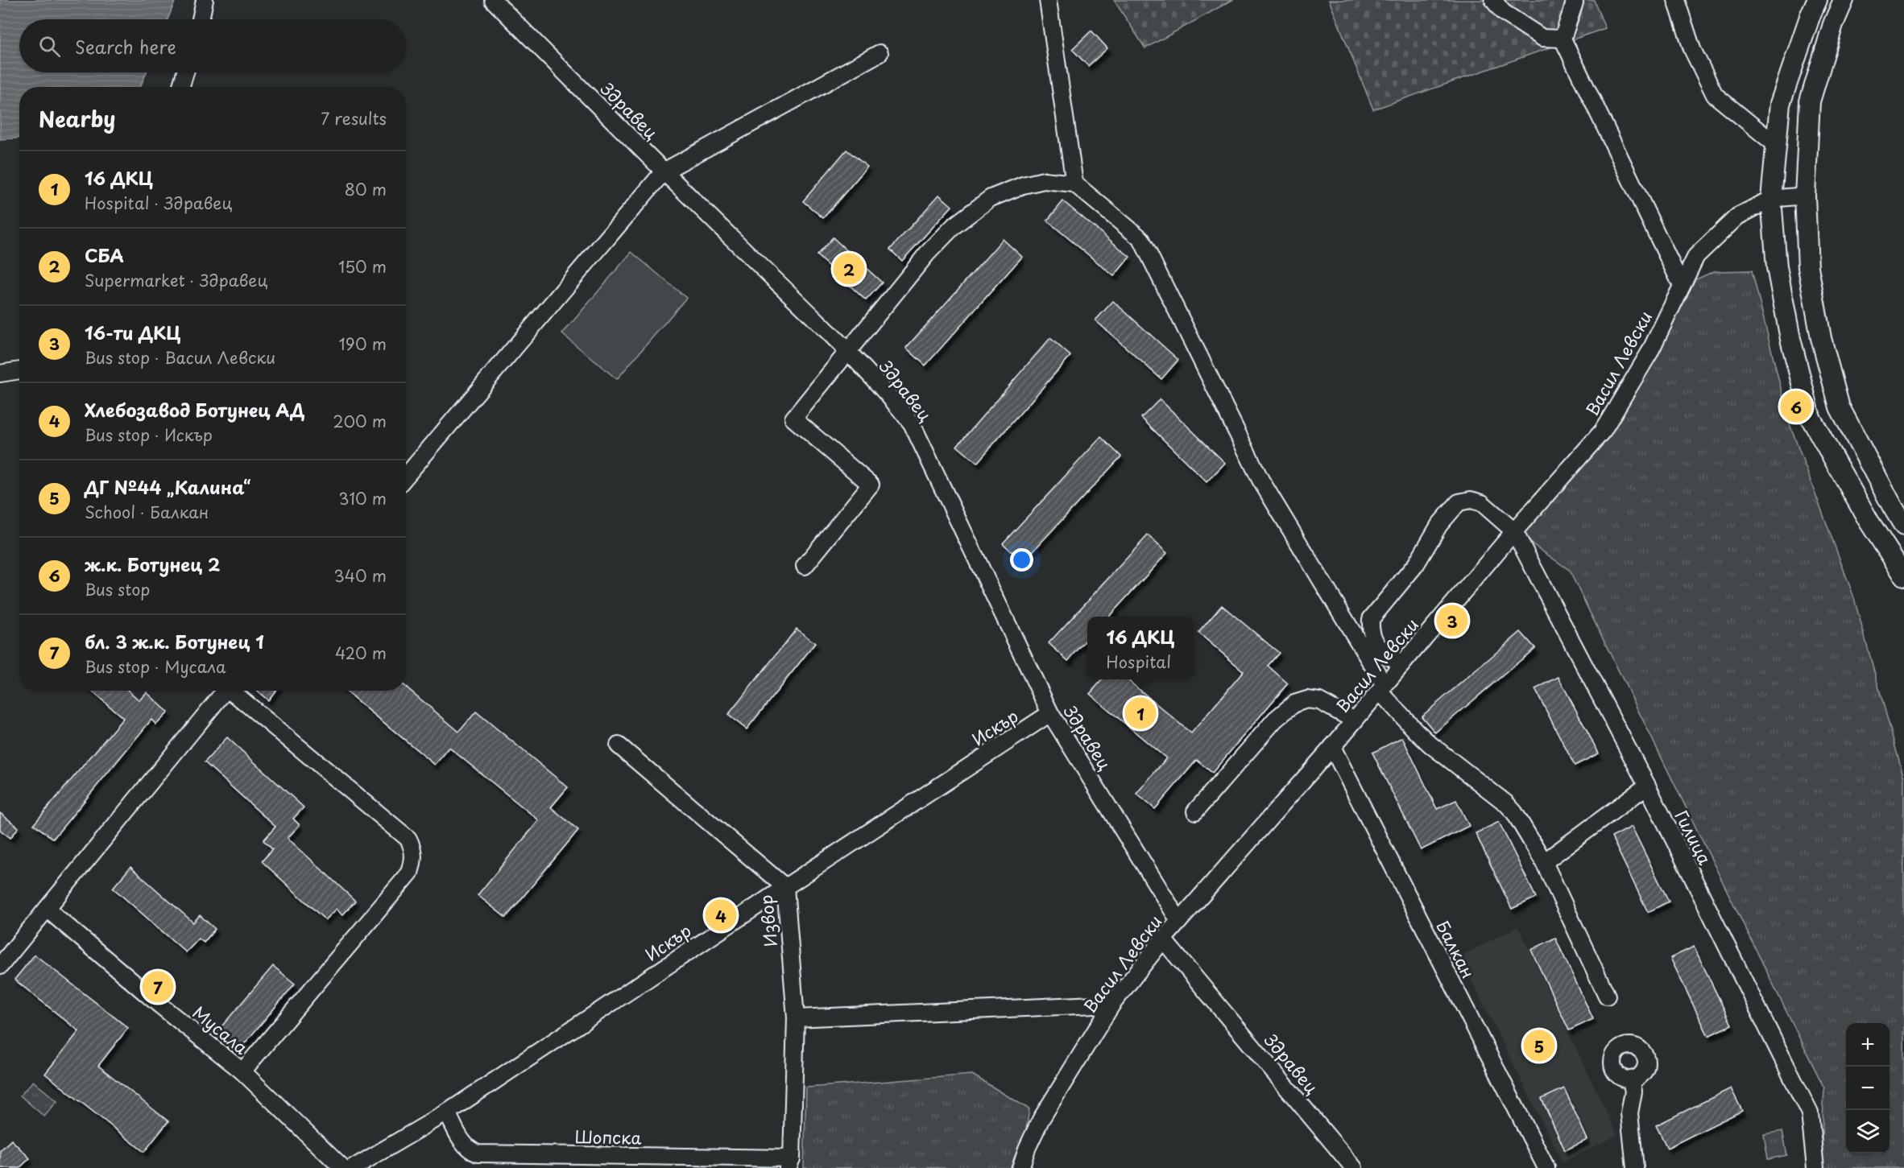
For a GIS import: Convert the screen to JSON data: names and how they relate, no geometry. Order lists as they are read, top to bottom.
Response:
{
  "streets": {
    "street": [
      "Здравец",
      "Васил Левски",
      "Искър",
      "Гилица",
      "Извор",
      "Балкан",
      "Мусала",
      "Шопска"
    ]
  },
  "crossings": [
    ["Здравец", "Васил Левски"],
    ["Здравец", "Искър"],
    ["Васил Левски", "Гилица"],
    ["Васил Левски", "Балкан"],
    ["Искър", "Извор"],
    ["Искър", "Шопска"],
    ["Извор", "Шопска"]
  ],
  "page": {
    "search": "Search here",
    "heading": ["Nearby", "7 results"],
    "list": [
      {
        "mark": "1",
        "name": "16 ДКЦ",
        "note": "Hospital · Здравец",
        "value": "80 m"
      },
      {
        "mark": "2",
        "name": "СБА",
        "note": "Supermarket · Здравец",
        "value": "150 m"
      },
      {
        "mark": "3",
        "name": "16-ти ДКЦ",
        "note": "Bus stop · Васил Левски",
        "value": "190 m"
      },
      {
        "mark": "4",
        "name": "Хлебозавод Ботунец АД",
        "note": "Bus stop · Искър",
        "value": "200 m"
      },
      {
        "mark": "5",
        "name": "ДГ №44 „Калина“",
        "note": "School · Балкан",
        "value": "310 m"
      },
      {
        "mark": "6",
        "name": "ж.к. Ботунец 2",
        "note": "Bus stop",
        "value": "340 m"
      },
      {
        "mark": "7",
        "name": "бл. 3 ж.к. Ботунец 1",
        "note": "Bus stop · Мусала",
        "value": "420 m"
      }
    ],
    "pins": [
      "2",
      "6",
      "3",
      "1",
      "4",
      "7",
      "5"
    ],
    "popup": ["16 ДКЦ", "Hospital"],
    "map_buttons": ["+", "−"]
  }
}
